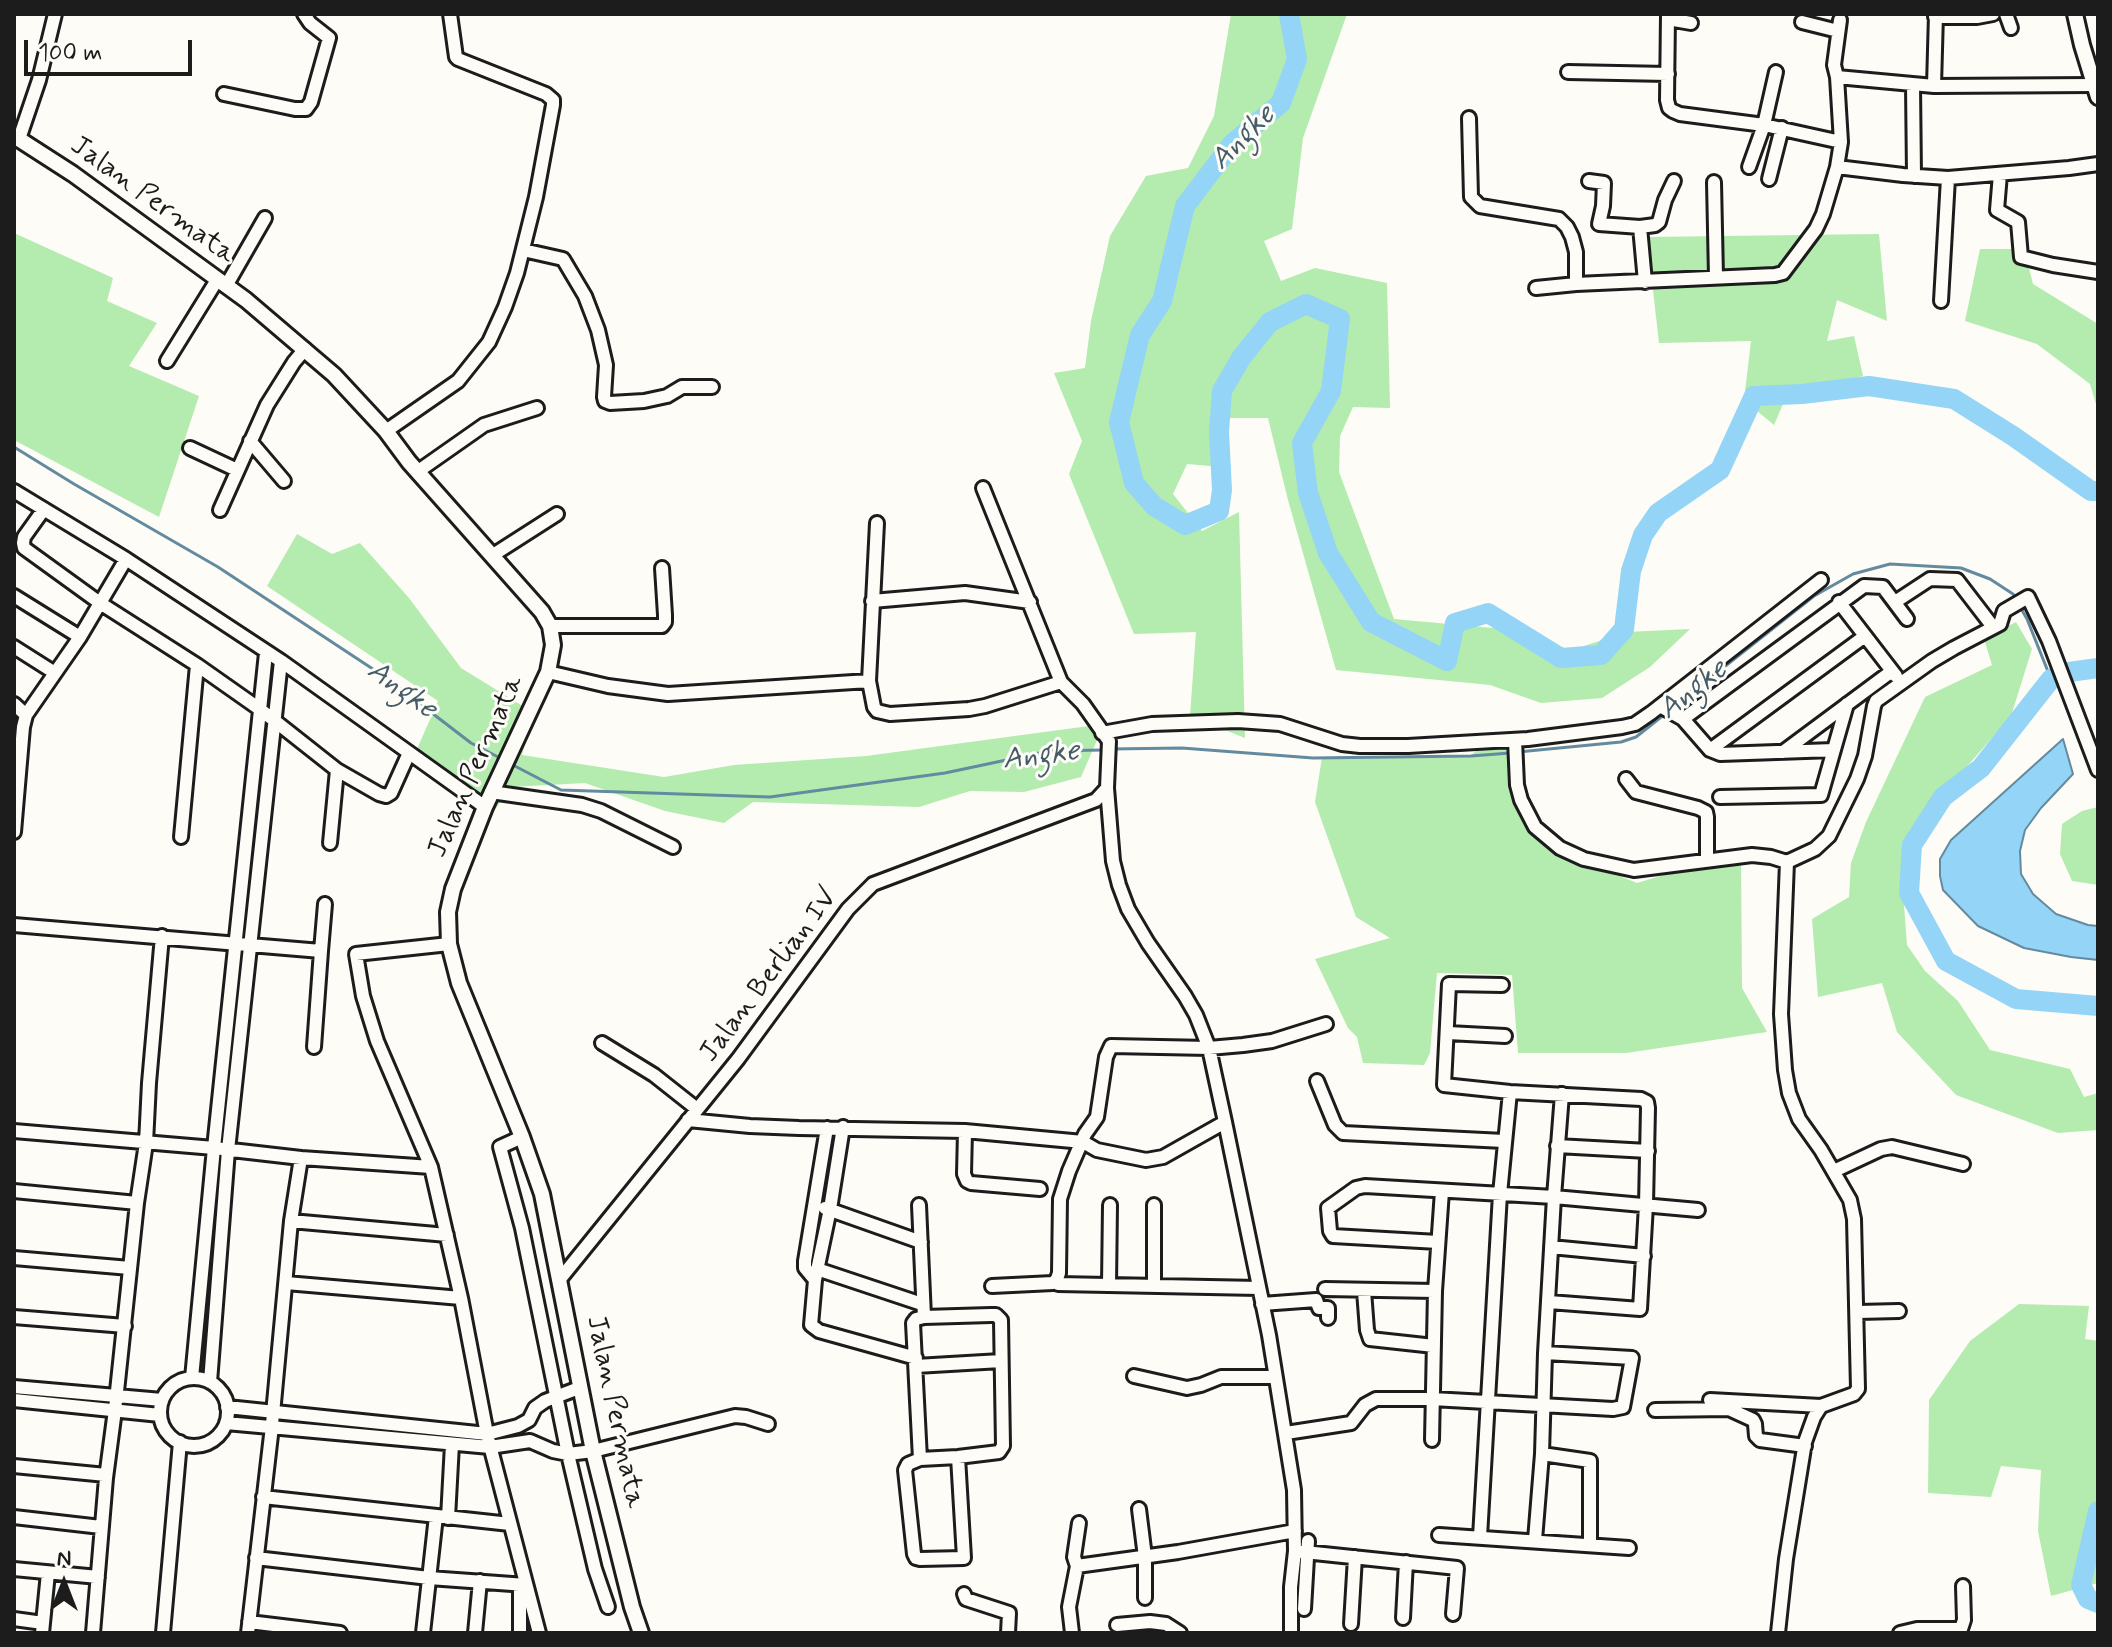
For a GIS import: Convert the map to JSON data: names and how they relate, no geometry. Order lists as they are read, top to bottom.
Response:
{
  "streets": {
    "main road": ["Jalan Permata"],
    "street": ["Jalan Berlian IV"]
  },
  "crossings": [
    ["Jalan Permata", "Jalan Berlian IV"]
  ],
  "water": ["Angke"],
  "scale_bar": "100 m",
  "north": "top"
}
